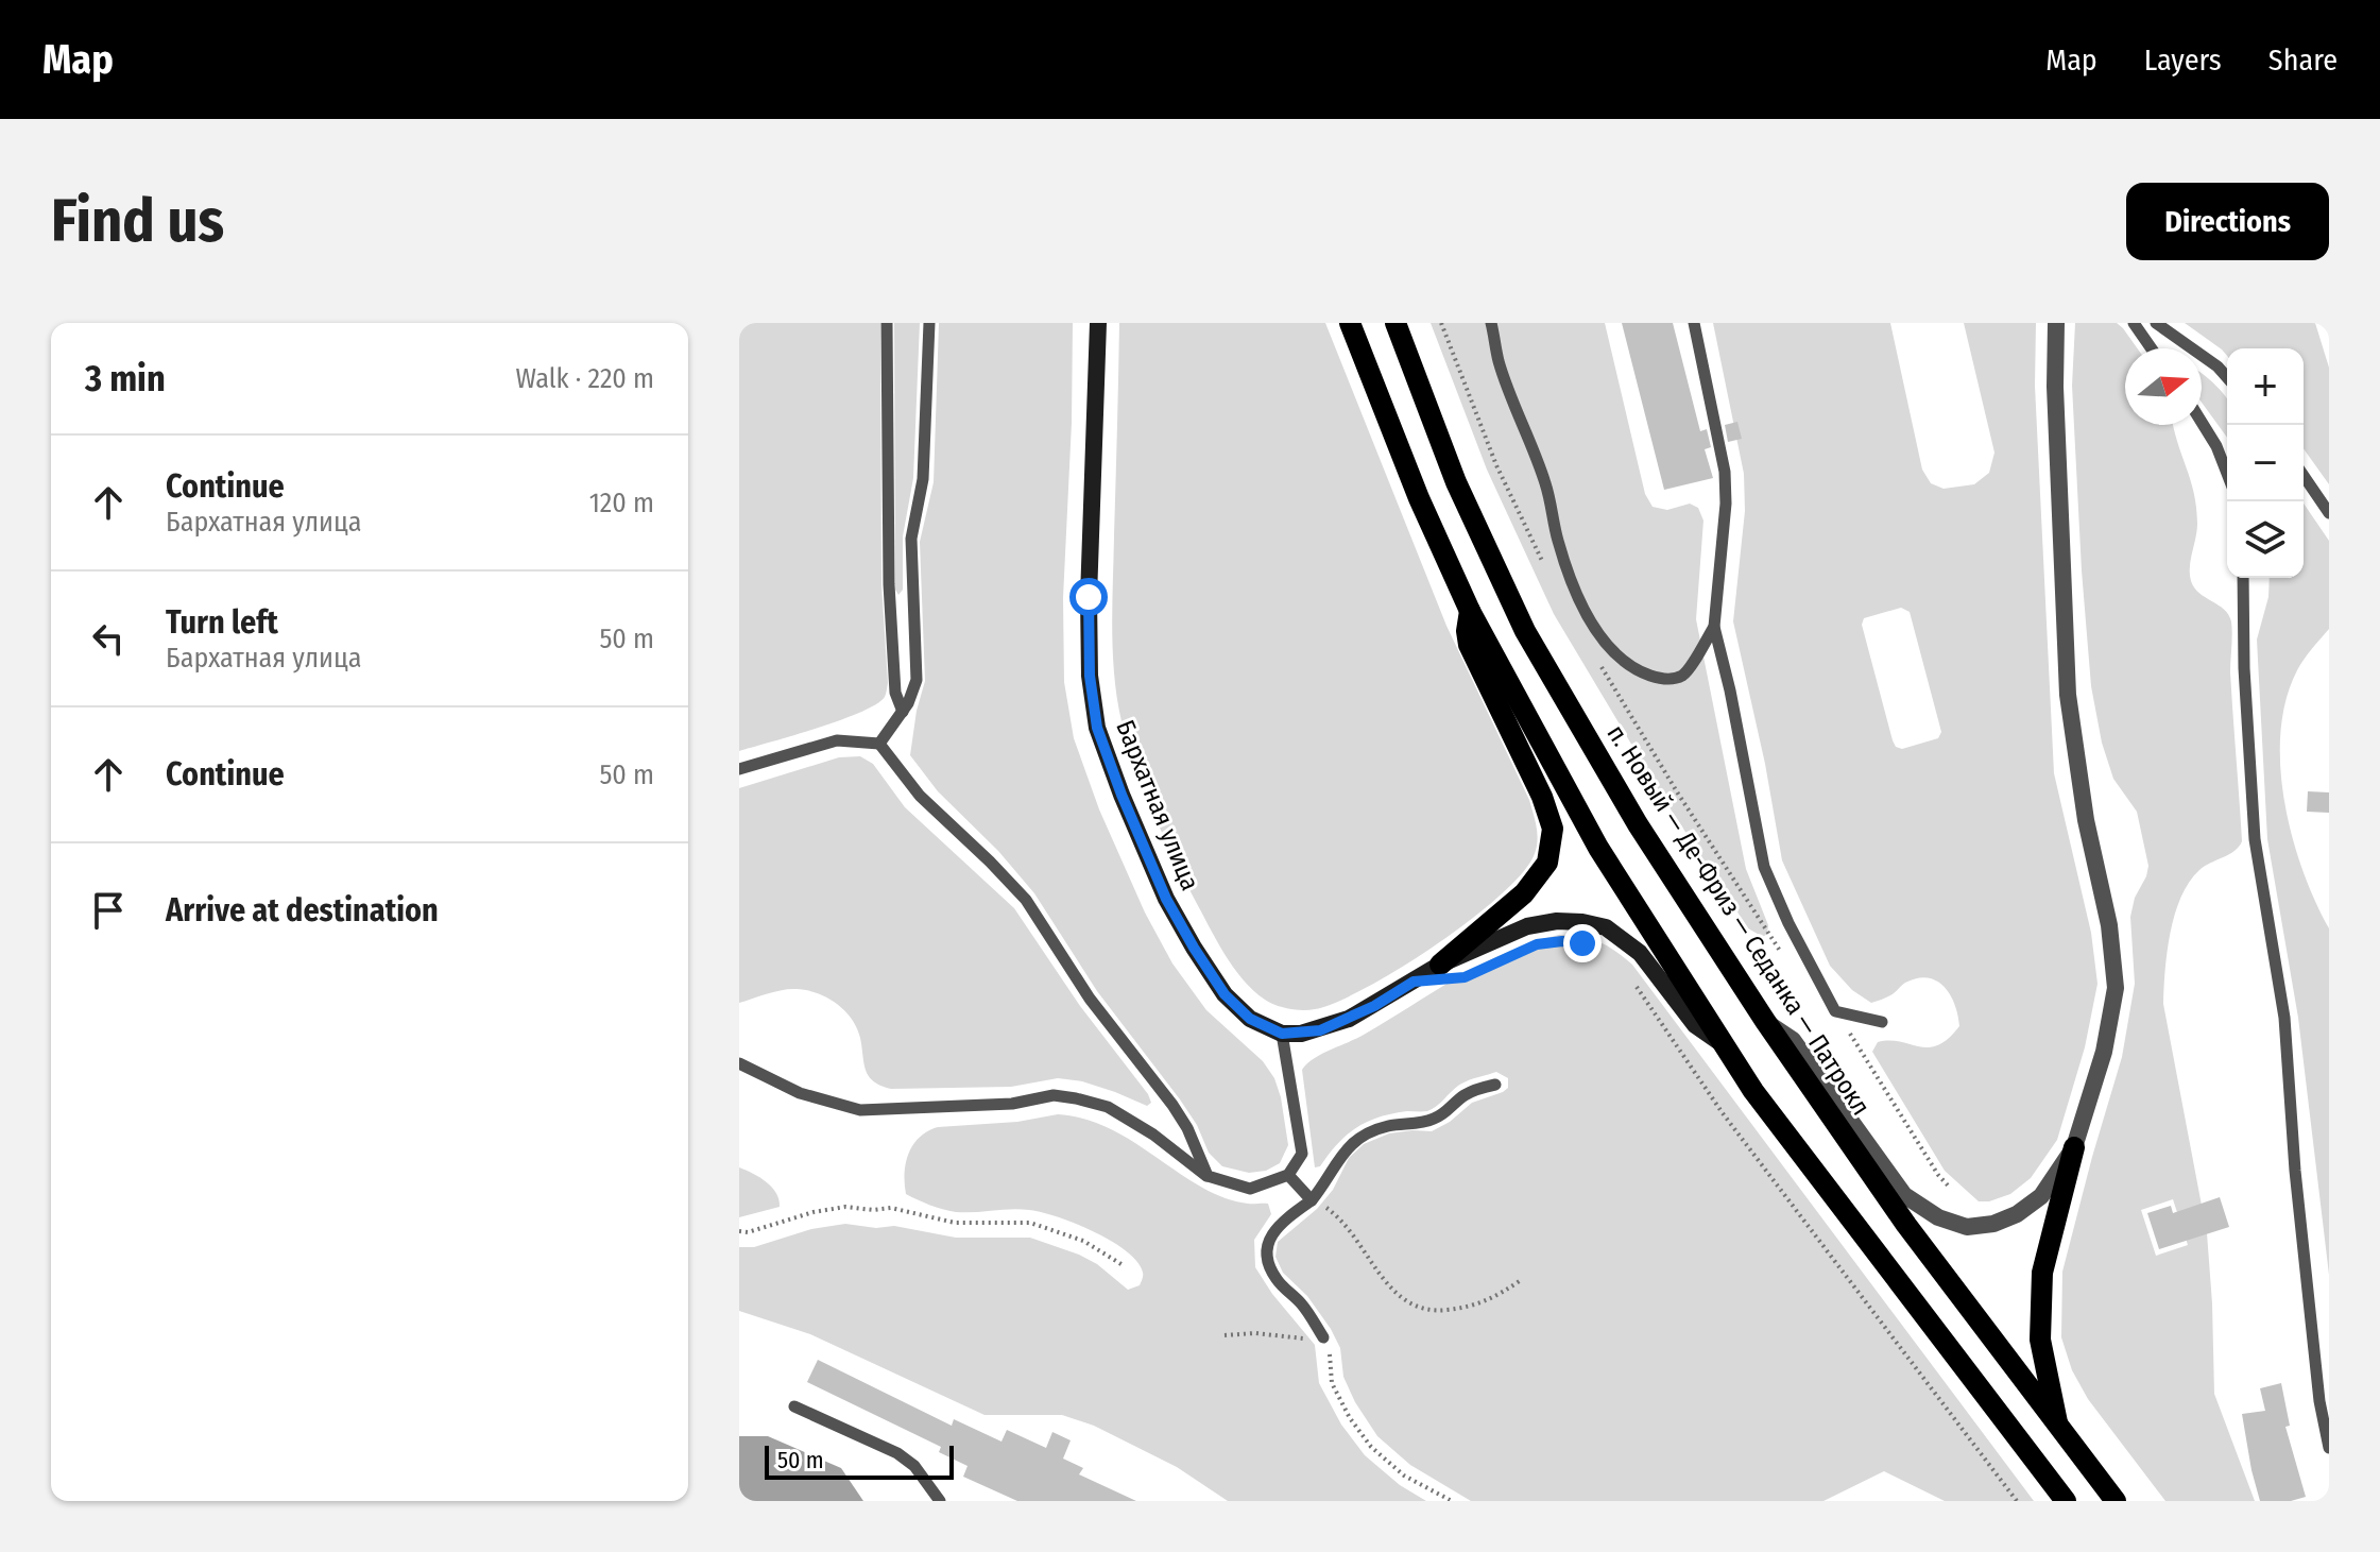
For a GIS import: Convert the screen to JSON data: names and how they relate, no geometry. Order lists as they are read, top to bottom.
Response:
{
  "streets": {
    "main road": ["Бархатная улица", "п. Новый — Де-Фриз — Седанка — Патрокл"]
  },
  "scale_bar": "50 m",
  "north": "right",
  "page": {
    "header": "Map",
    "nav": ["Map", "Layers", "Share"],
    "buttons": "Directions",
    "title": "Find us",
    "heading": ["3 min", "Walk · 220 m"],
    "map_buttons": ["+", "−"],
    "list": [
      ["Continue", "Бархатная улица", "120 m"],
      ["Turn left", "Бархатная улица", "50 m"],
      ["Continue", "50 m"],
      "Arrive at destination"
    ],
    "scale": "50 m"
  }
}
